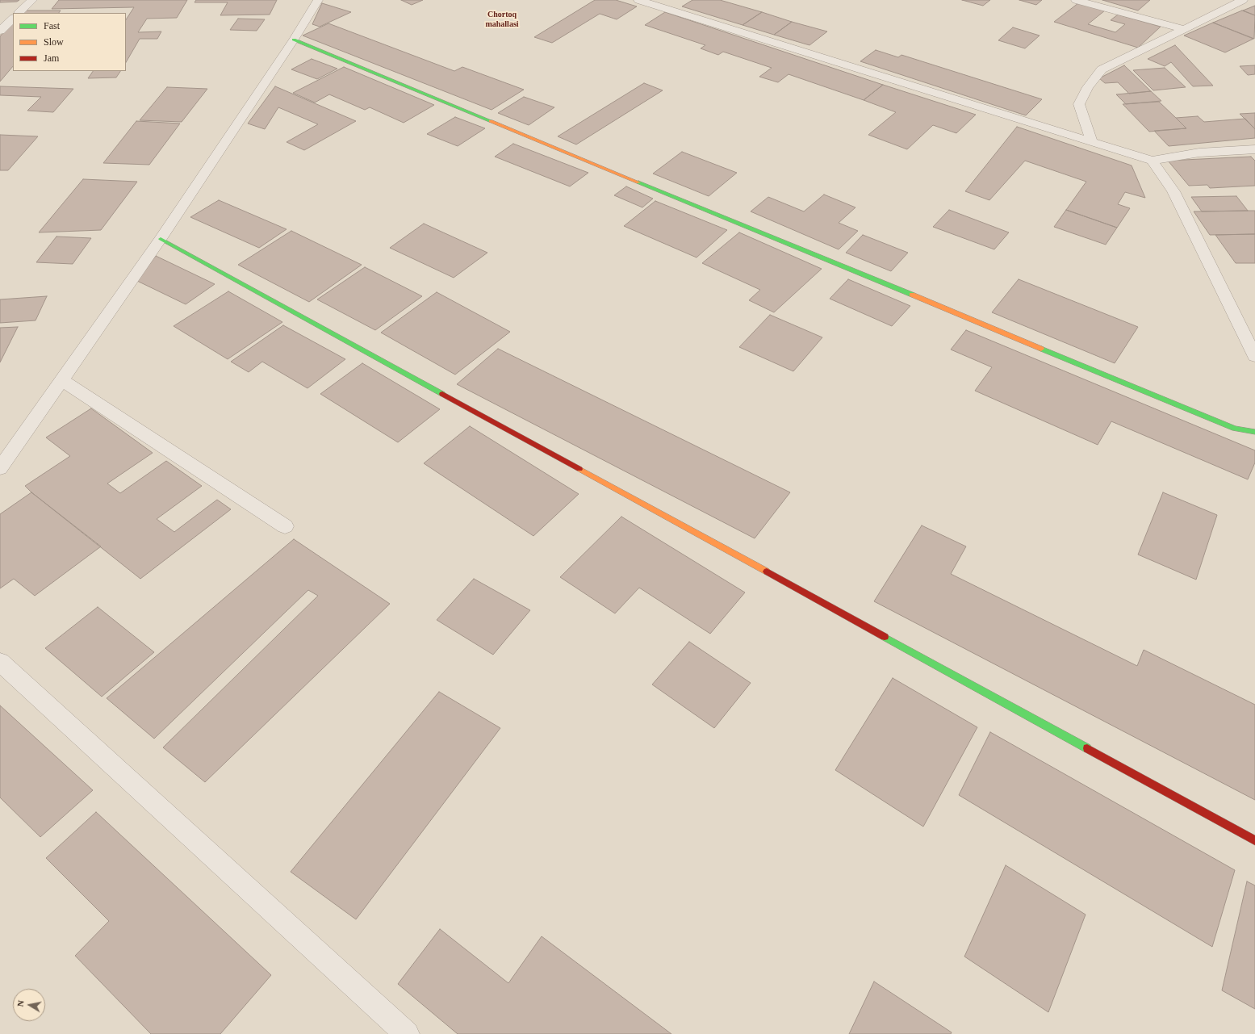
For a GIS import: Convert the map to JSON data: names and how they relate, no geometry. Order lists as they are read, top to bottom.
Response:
{
  "districts": ["Chortoq mahallasi"],
  "legend": ["Fast", "Slow", "Jam"],
  "north": "left"
}
